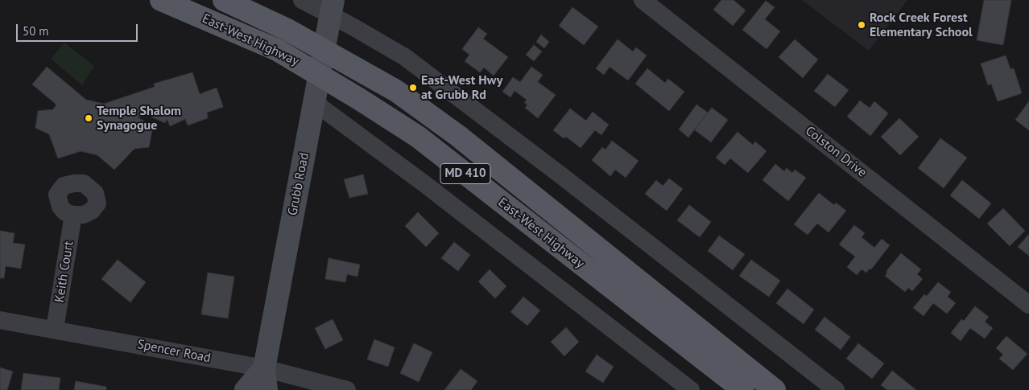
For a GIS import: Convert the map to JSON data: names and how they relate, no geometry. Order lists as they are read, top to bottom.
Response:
{
  "streets": {
    "main road": ["East-West Highway", "MD 410"],
    "street": [
      "Colston Drive",
      "Grubb Road",
      "Keith Court",
      "Spencer Road"
    ]
  },
  "crossings": [
    ["East-West Highway", "Grubb Road"],
    ["Grubb Road", "Spencer Road"],
    ["Keith Court", "Spencer Road"]
  ],
  "places": ["Rock Creek Forest Elementary School", "East-West Hwy at Grubb Rd", "Temple Shalom Synagogue"],
  "scale_bar": "50 m"
}
